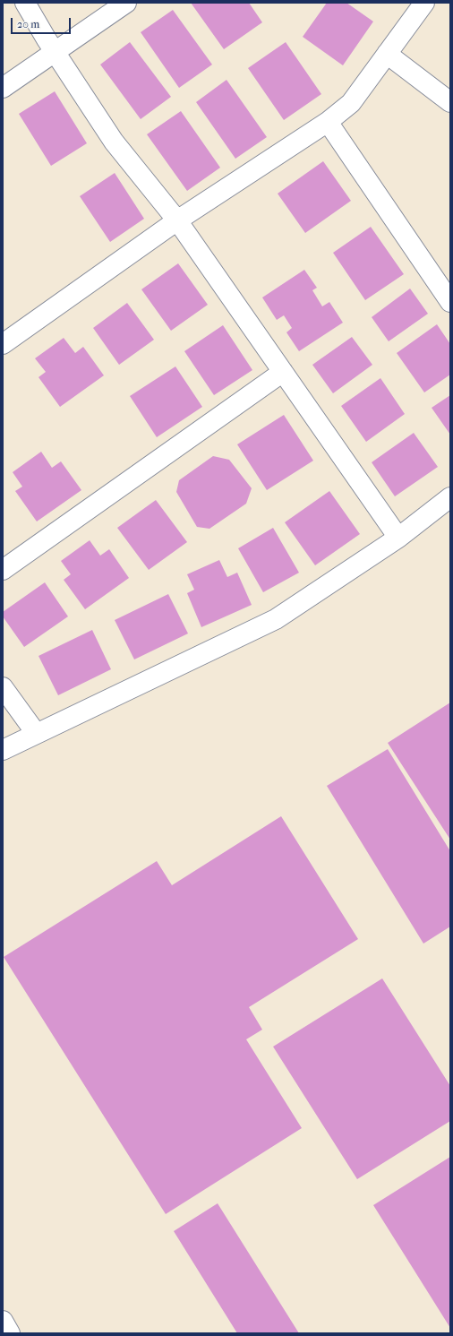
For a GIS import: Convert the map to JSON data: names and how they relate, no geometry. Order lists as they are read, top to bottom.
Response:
{
  "scale_bar": "20 m"
}
